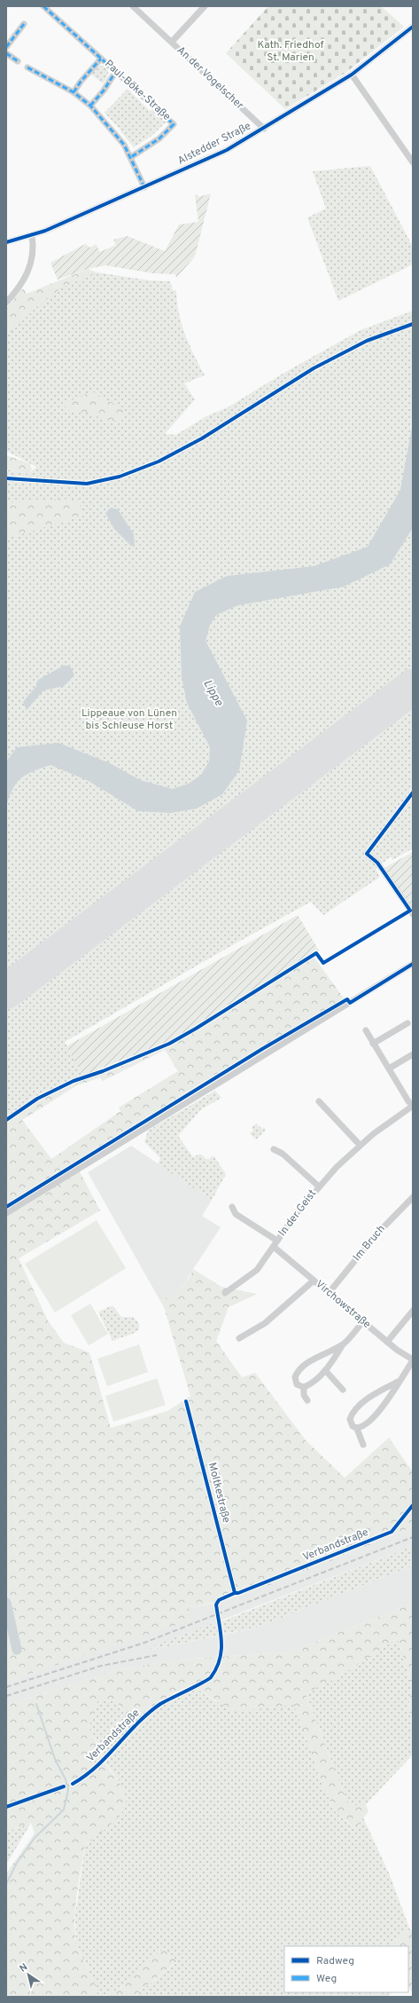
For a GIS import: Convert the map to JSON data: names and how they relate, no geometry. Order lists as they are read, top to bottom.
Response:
{
  "streets": {
    "street": [
      "An der Vogelscher",
      "Paul-Böke-Straße",
      "Alstedder Straße",
      "In der Geist",
      "Im Bruch",
      "Virchowstraße"
    ],
    "cycle path": ["Moltkestraße", "Verbandstraße"]
  },
  "crossings": [
    ["An der Vogelscher", "Alstedder Straße"],
    ["In der Geist", "Virchowstraße"],
    ["Im Bruch", "Virchowstraße"]
  ],
  "water": ["Lippe"],
  "parks": ["Kath. Friedhof St. Marien", "Lippeaue von Lünen bis Schleuse Horst"],
  "legend": ["Radweg", "Weg"],
  "north": "top left"
}
